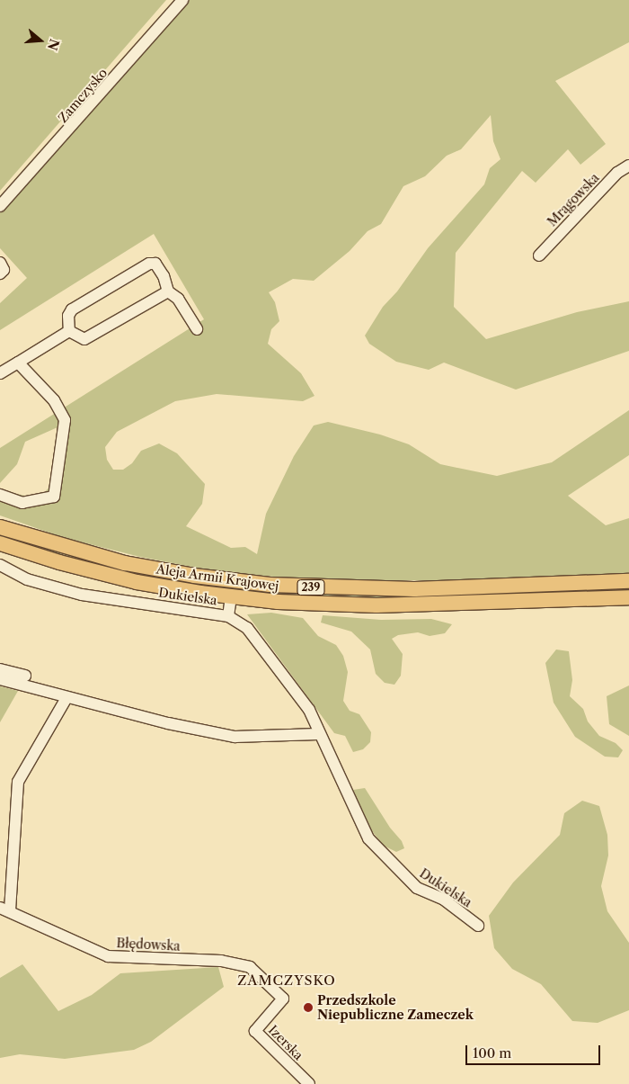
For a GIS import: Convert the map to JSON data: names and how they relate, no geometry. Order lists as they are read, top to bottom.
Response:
{
  "streets": {
    "main road": ["Aleja Armii Krajowej", "239"],
    "street": [
      "Zamczysko",
      "Mrągowska",
      "Dukielska",
      "Błędowska",
      "Izerska"
    ]
  },
  "crossings": [
    ["Błędowska", "Izerska"]
  ],
  "districts": ["ZAMCZYSKO"],
  "places": ["Przedszkole Niepubliczne Zameczek"],
  "scale_bar": "100 m",
  "north": "right"
}
